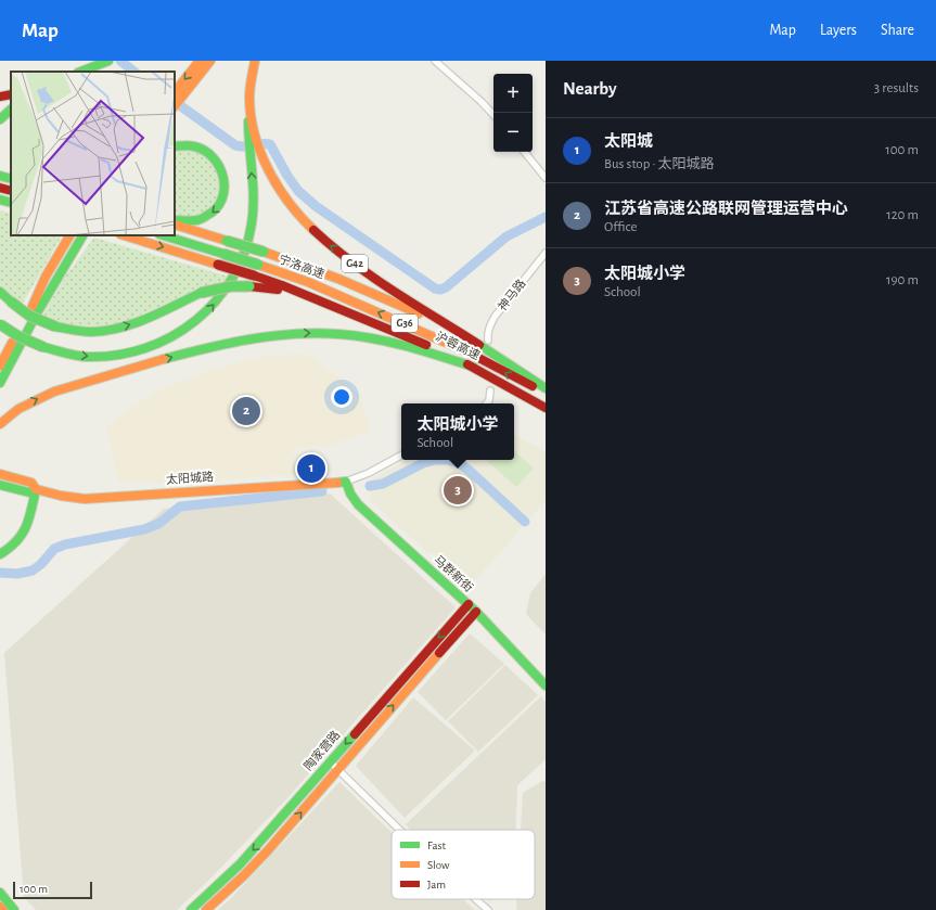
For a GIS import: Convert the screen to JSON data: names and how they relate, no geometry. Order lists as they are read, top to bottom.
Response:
{
  "streets": {
    "main road": [
      "G42",
      "宁洛高速",
      "G36",
      "沪蓉高速",
      "太阳城路",
      "马群新街",
      "陶家营路"
    ],
    "street": ["神马路"]
  },
  "crossings": [
    ["G42", "神马路"],
    ["宁洛高速", "沪蓉高速"],
    ["太阳城路", "马群新街"],
    ["马群新街", "陶家营路"]
  ],
  "legend": ["Fast", "Slow", "Jam"],
  "scale_bar": "100 m",
  "page": {
    "header": "Map",
    "nav": ["Map", "Layers", "Share"],
    "heading": ["Nearby", "3 results"],
    "map_buttons": ["+", "−"],
    "list": [
      {
        "mark": "1",
        "name": "太阳城",
        "note": "Bus stop · 太阳城路",
        "value": "100 m"
      },
      {
        "mark": "2",
        "name": "江苏省高速公路联网管理运营中心",
        "note": "Office",
        "value": "120 m"
      },
      {
        "mark": "3",
        "name": "太阳城小学",
        "note": "School",
        "value": "190 m"
      }
    ],
    "pins": ["2", "1", "3"],
    "popup": ["太阳城小学", "School"],
    "scale": "100 m"
  }
}
